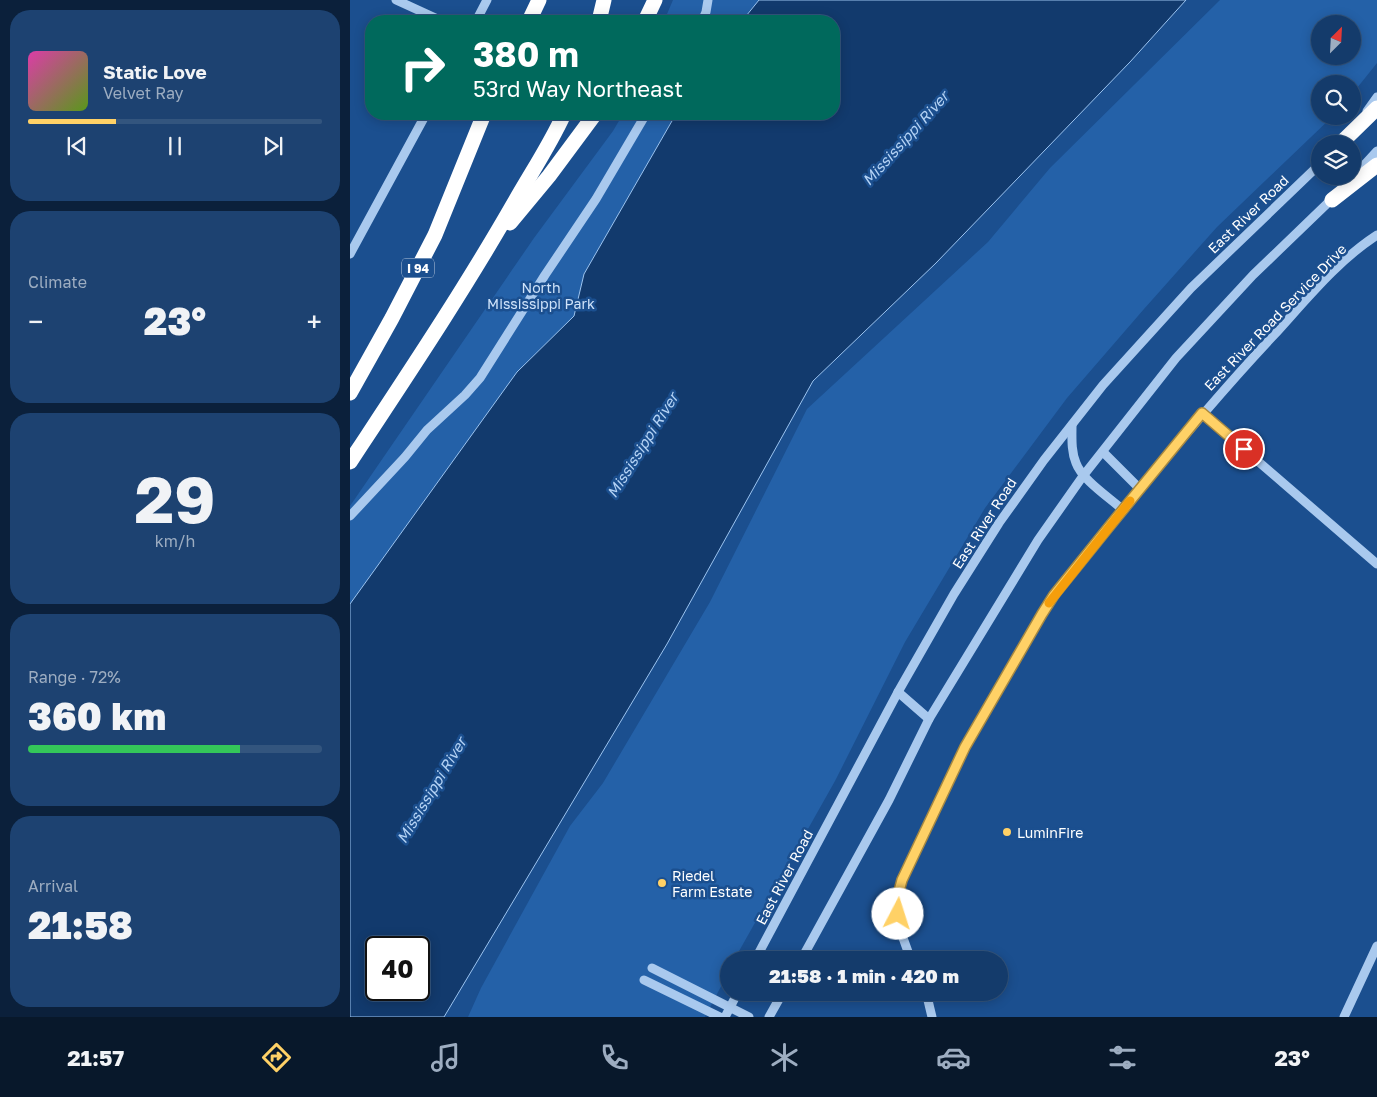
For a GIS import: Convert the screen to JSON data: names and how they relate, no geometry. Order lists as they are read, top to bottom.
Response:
{
  "streets": {
    "highway": ["I 94"],
    "street": ["East River Road", "East River Road Service Drive"]
  },
  "water": ["Mississippi River"],
  "parks": ["North Mississippi Park"],
  "places": ["LuminFire", "Riedel Farm Estate"],
  "north": "top right",
  "page": {
    "turn": ["380 m", "53rd Way Northeast"],
    "song": ["Static Love", "Velvet Ray"],
    "tile": [
      "Climate",
      ["29", "km/h"],
      ["Range · 72%", "360 km"],
      ["Arrival", "21:58"]
    ],
    "heat": ["−", "23°", "+"],
    "limit": "40",
    "trip": "21:58 · 1 min · 420 m",
    "tabs": ["21:57", "23°"]
  }
}
